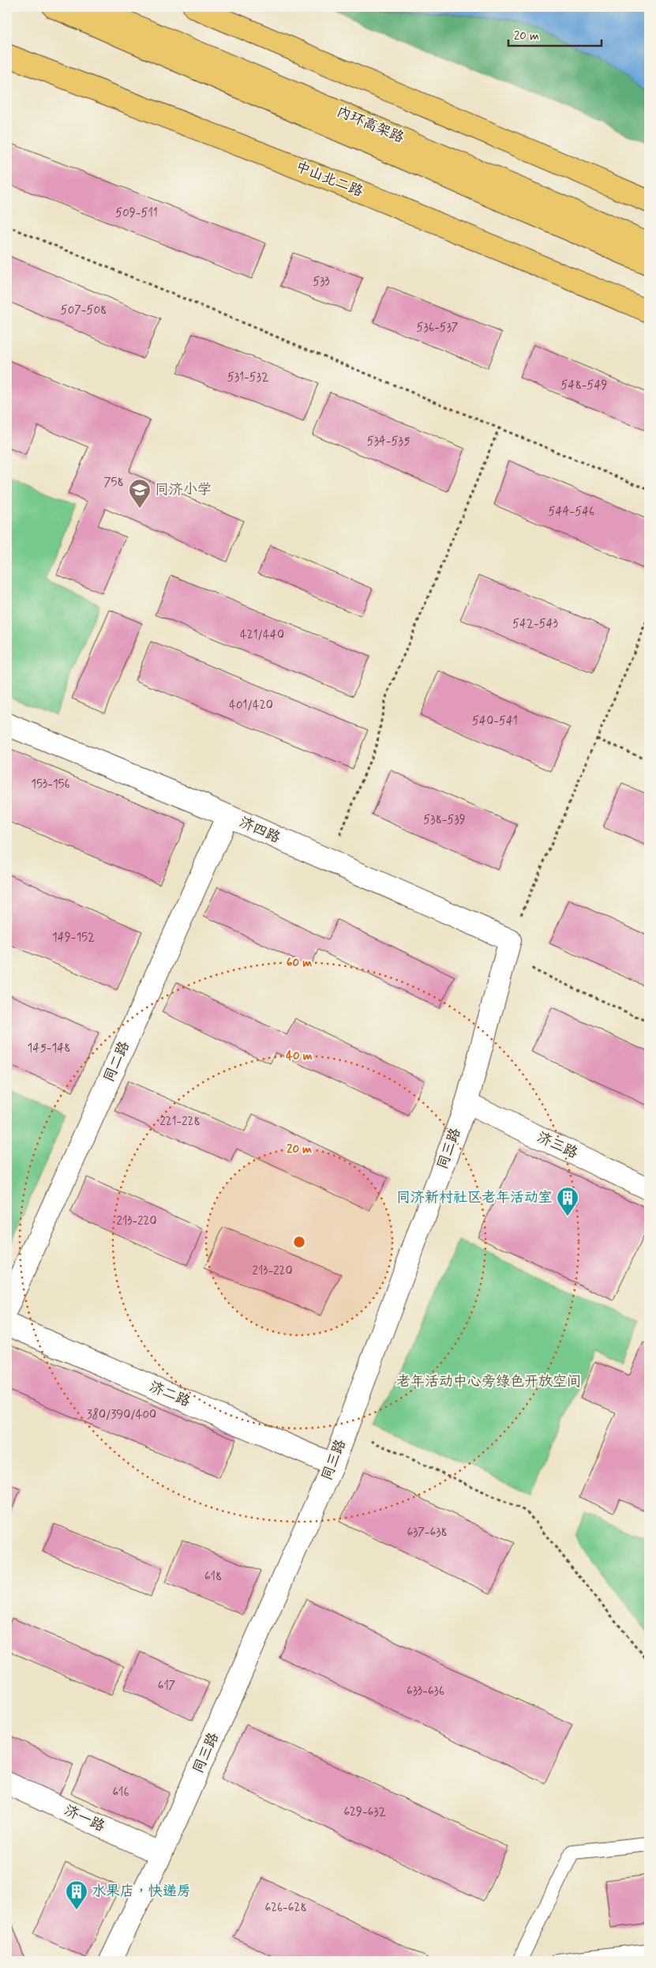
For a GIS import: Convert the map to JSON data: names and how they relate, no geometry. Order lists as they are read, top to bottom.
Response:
{
  "streets": {
    "main road": ["内环高架路", "中山北二路"],
    "street": [
      "济四路",
      "同二路",
      "济三路",
      "同三路",
      "济二路",
      "济一路"
    ]
  },
  "crossings": [
    ["济四路", "同二路"],
    ["济四路", "同三路"],
    ["济三路", "同三路"],
    ["同三路", "济二路"],
    ["同三路", "济一路"]
  ],
  "parks": ["老年活动中心旁绿色开放空间"],
  "places": {
    "school or university": ["同济小学"],
    "building": ["同济新村社区老年活动室", "水果店，快递房"]
  },
  "house_numbers": [
    "509-511",
    "533",
    "507-508",
    "536-537",
    "531-532",
    "548-549",
    "534-535",
    "758",
    "544-546",
    "542-543",
    "421/440",
    "401/420",
    "540-541",
    "153-156",
    "538-539",
    "149-152",
    "145-148",
    "221-228",
    "213-220",
    "213-220",
    "380/390/400",
    "637-638",
    "618",
    "617",
    "633-636",
    "616",
    "629-632",
    "626-628"
  ],
  "scale_bar": "20 m",
  "rings": ["60 m", "40 m", "20 m"]
}
